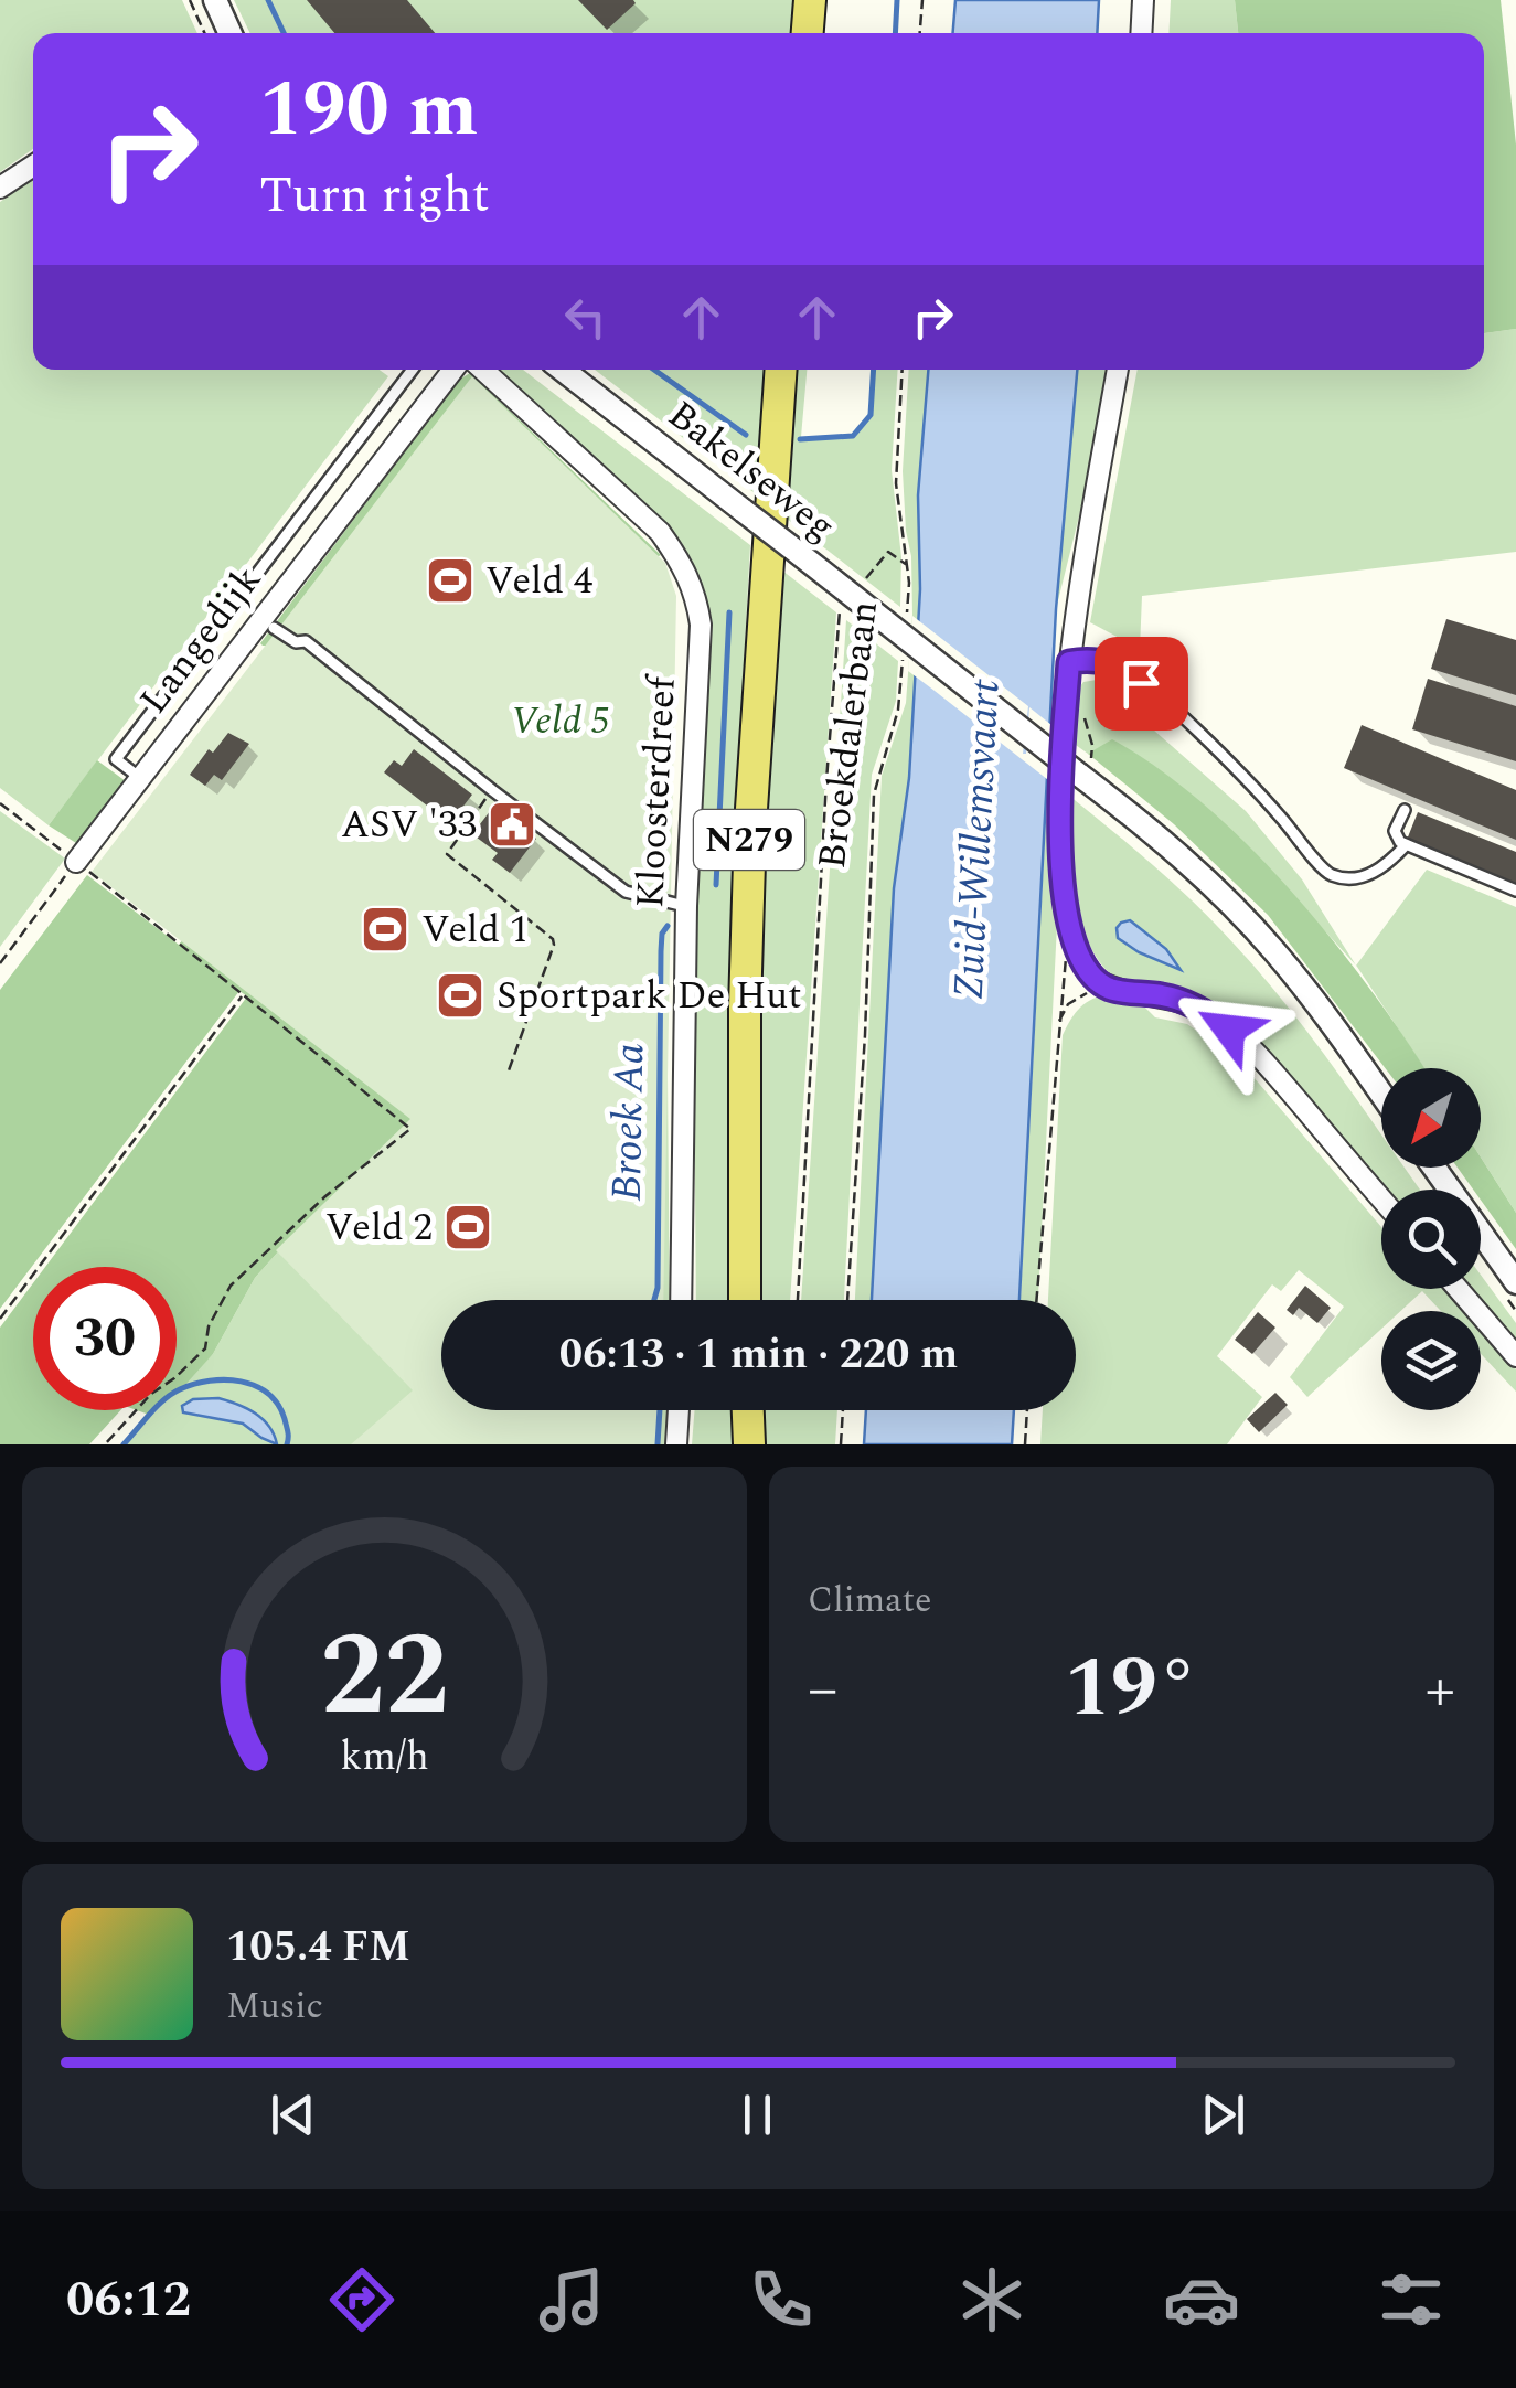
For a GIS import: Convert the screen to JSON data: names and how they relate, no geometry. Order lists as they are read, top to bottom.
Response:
{
  "streets": {
    "main road": ["N279"],
    "street": ["Bakelseweg", "Langedijk", "Kloosterdreef"],
    "path": ["Broekdalerbaan"]
  },
  "crossings": [
    ["Bakelseweg", "Broekdalerbaan"]
  ],
  "water": ["Zuid-Willemsvaart", "Broek Aa"],
  "parks": ["Veld 5"],
  "places": {
    "sports": [
      "Veld 4",
      "Veld 1",
      "Sportpark De Hut",
      "Veld 2"
    ],
    "public building": ["ASV '33"]
  },
  "north": "bottom left",
  "page": {
    "turn": ["190 m", "Turn right"],
    "limit": "30",
    "trip": "06:13 · 1 min · 220 m",
    "tile": "Climate",
    "heat": ["−", "19°", "+"],
    "song": ["105.4 FM", "Music"],
    "tabs": "06:12",
    "gauge": ["22", "km/h"]
  }
}
